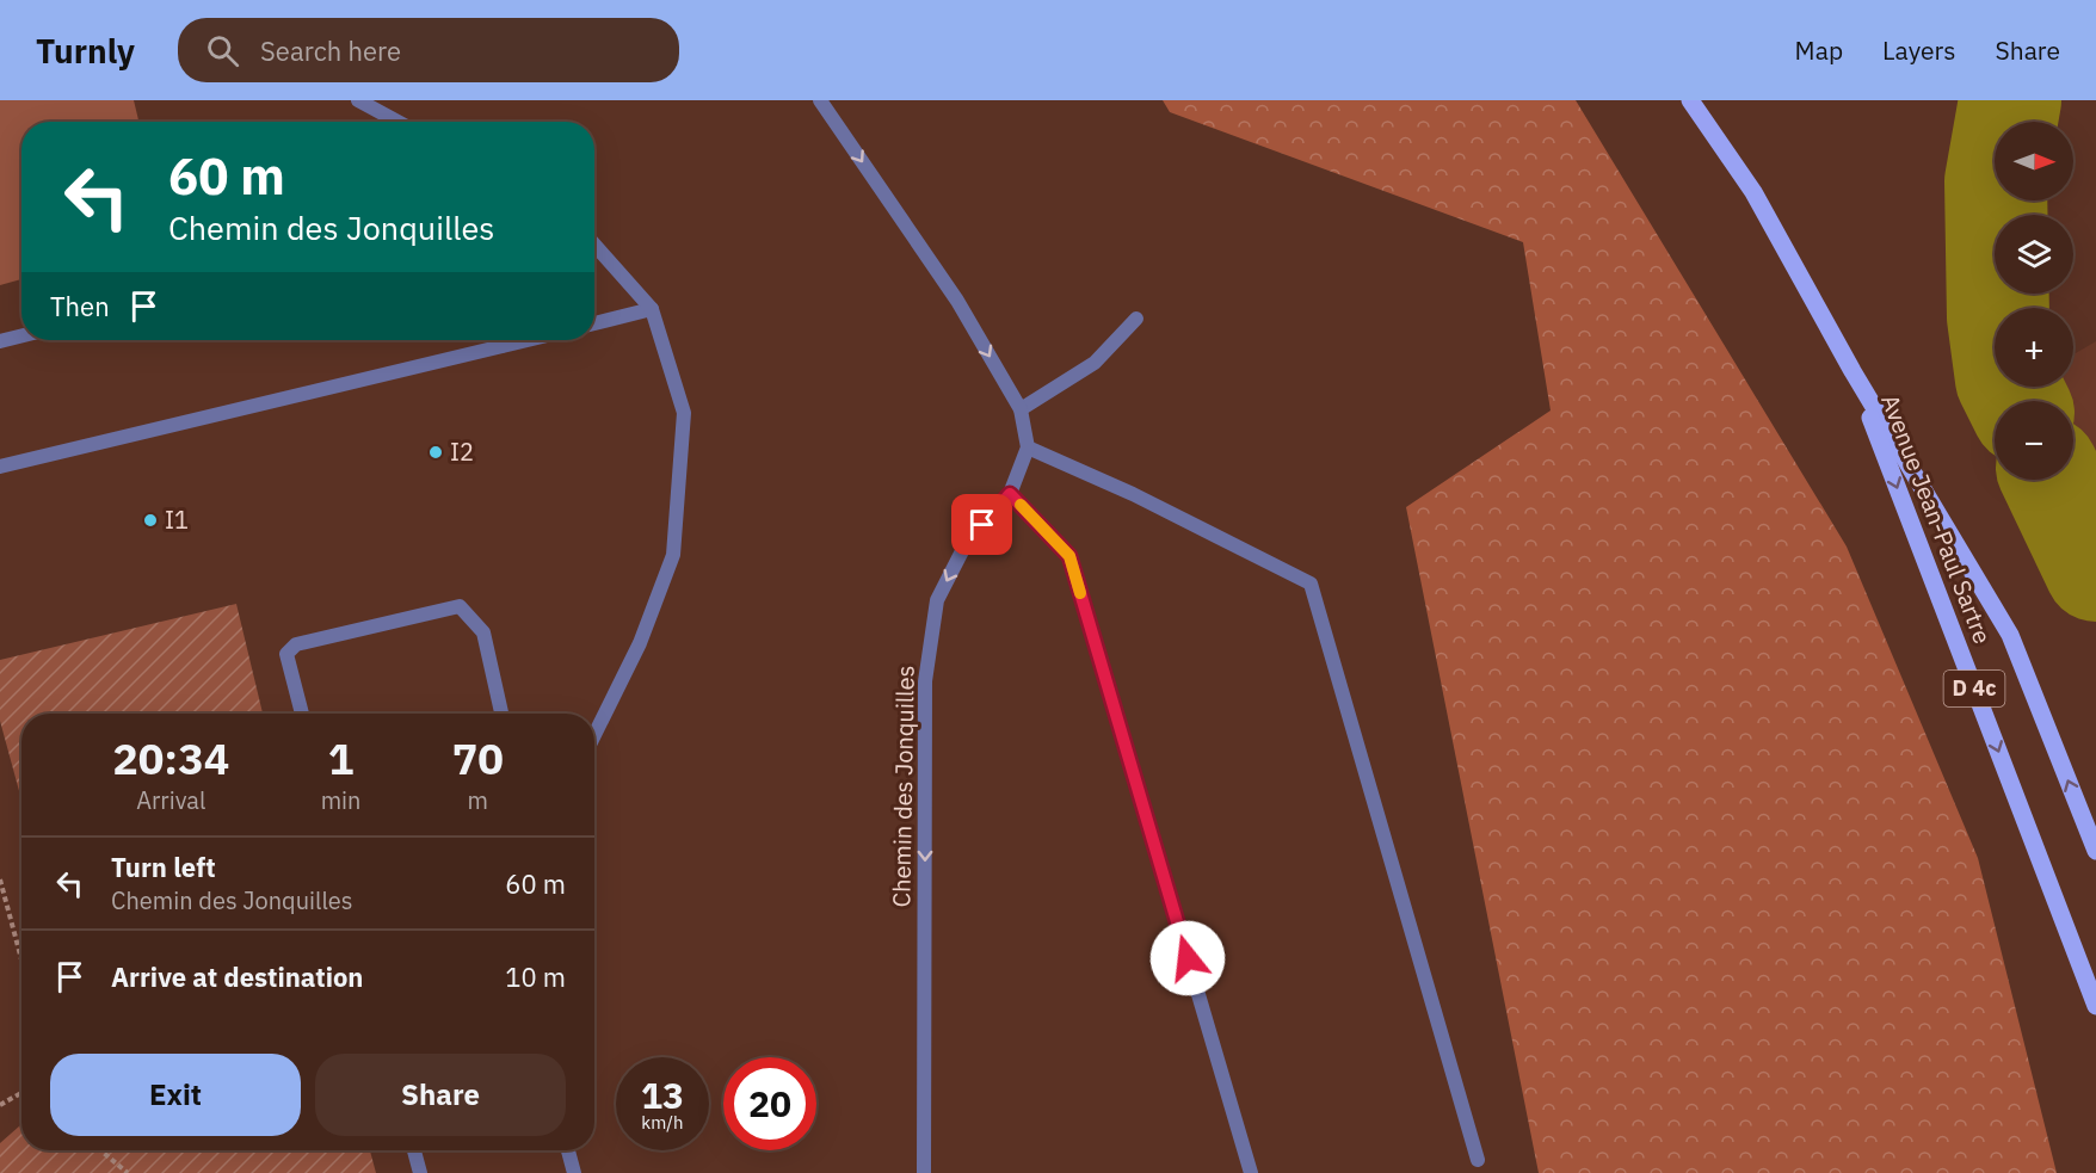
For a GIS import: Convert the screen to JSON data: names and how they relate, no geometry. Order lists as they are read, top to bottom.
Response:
{
  "streets": {
    "main road": ["Avenue Jean-Paul Sartre", "D 4c"],
    "street": ["Chemin des Jonquilles"]
  },
  "one_way": ["Chemin des Jonquilles"],
  "places": ["I2", "I1"],
  "north": "right",
  "page": {
    "header": "Turnly",
    "search": "Search here",
    "nav": ["Map", "Layers", "Share"],
    "map_buttons": ["+", "−"],
    "turn": ["60 m", "Chemin des Jonquilles"],
    "then": "Then",
    "eta": [
      "20:34",
      "Arrival",
      "1",
      "min",
      "70",
      "m"
    ],
    "list": [
      {
        "name": "Turn left",
        "note": "Chemin des Jonquilles",
        "value": "60 m"
      },
      {
        "name": "Arrive at destination",
        "value": "10 m"
      }
    ],
    "buttons": ["Exit", "Share"],
    "speed": "13 km/h",
    "limit": "20"
  }
}
